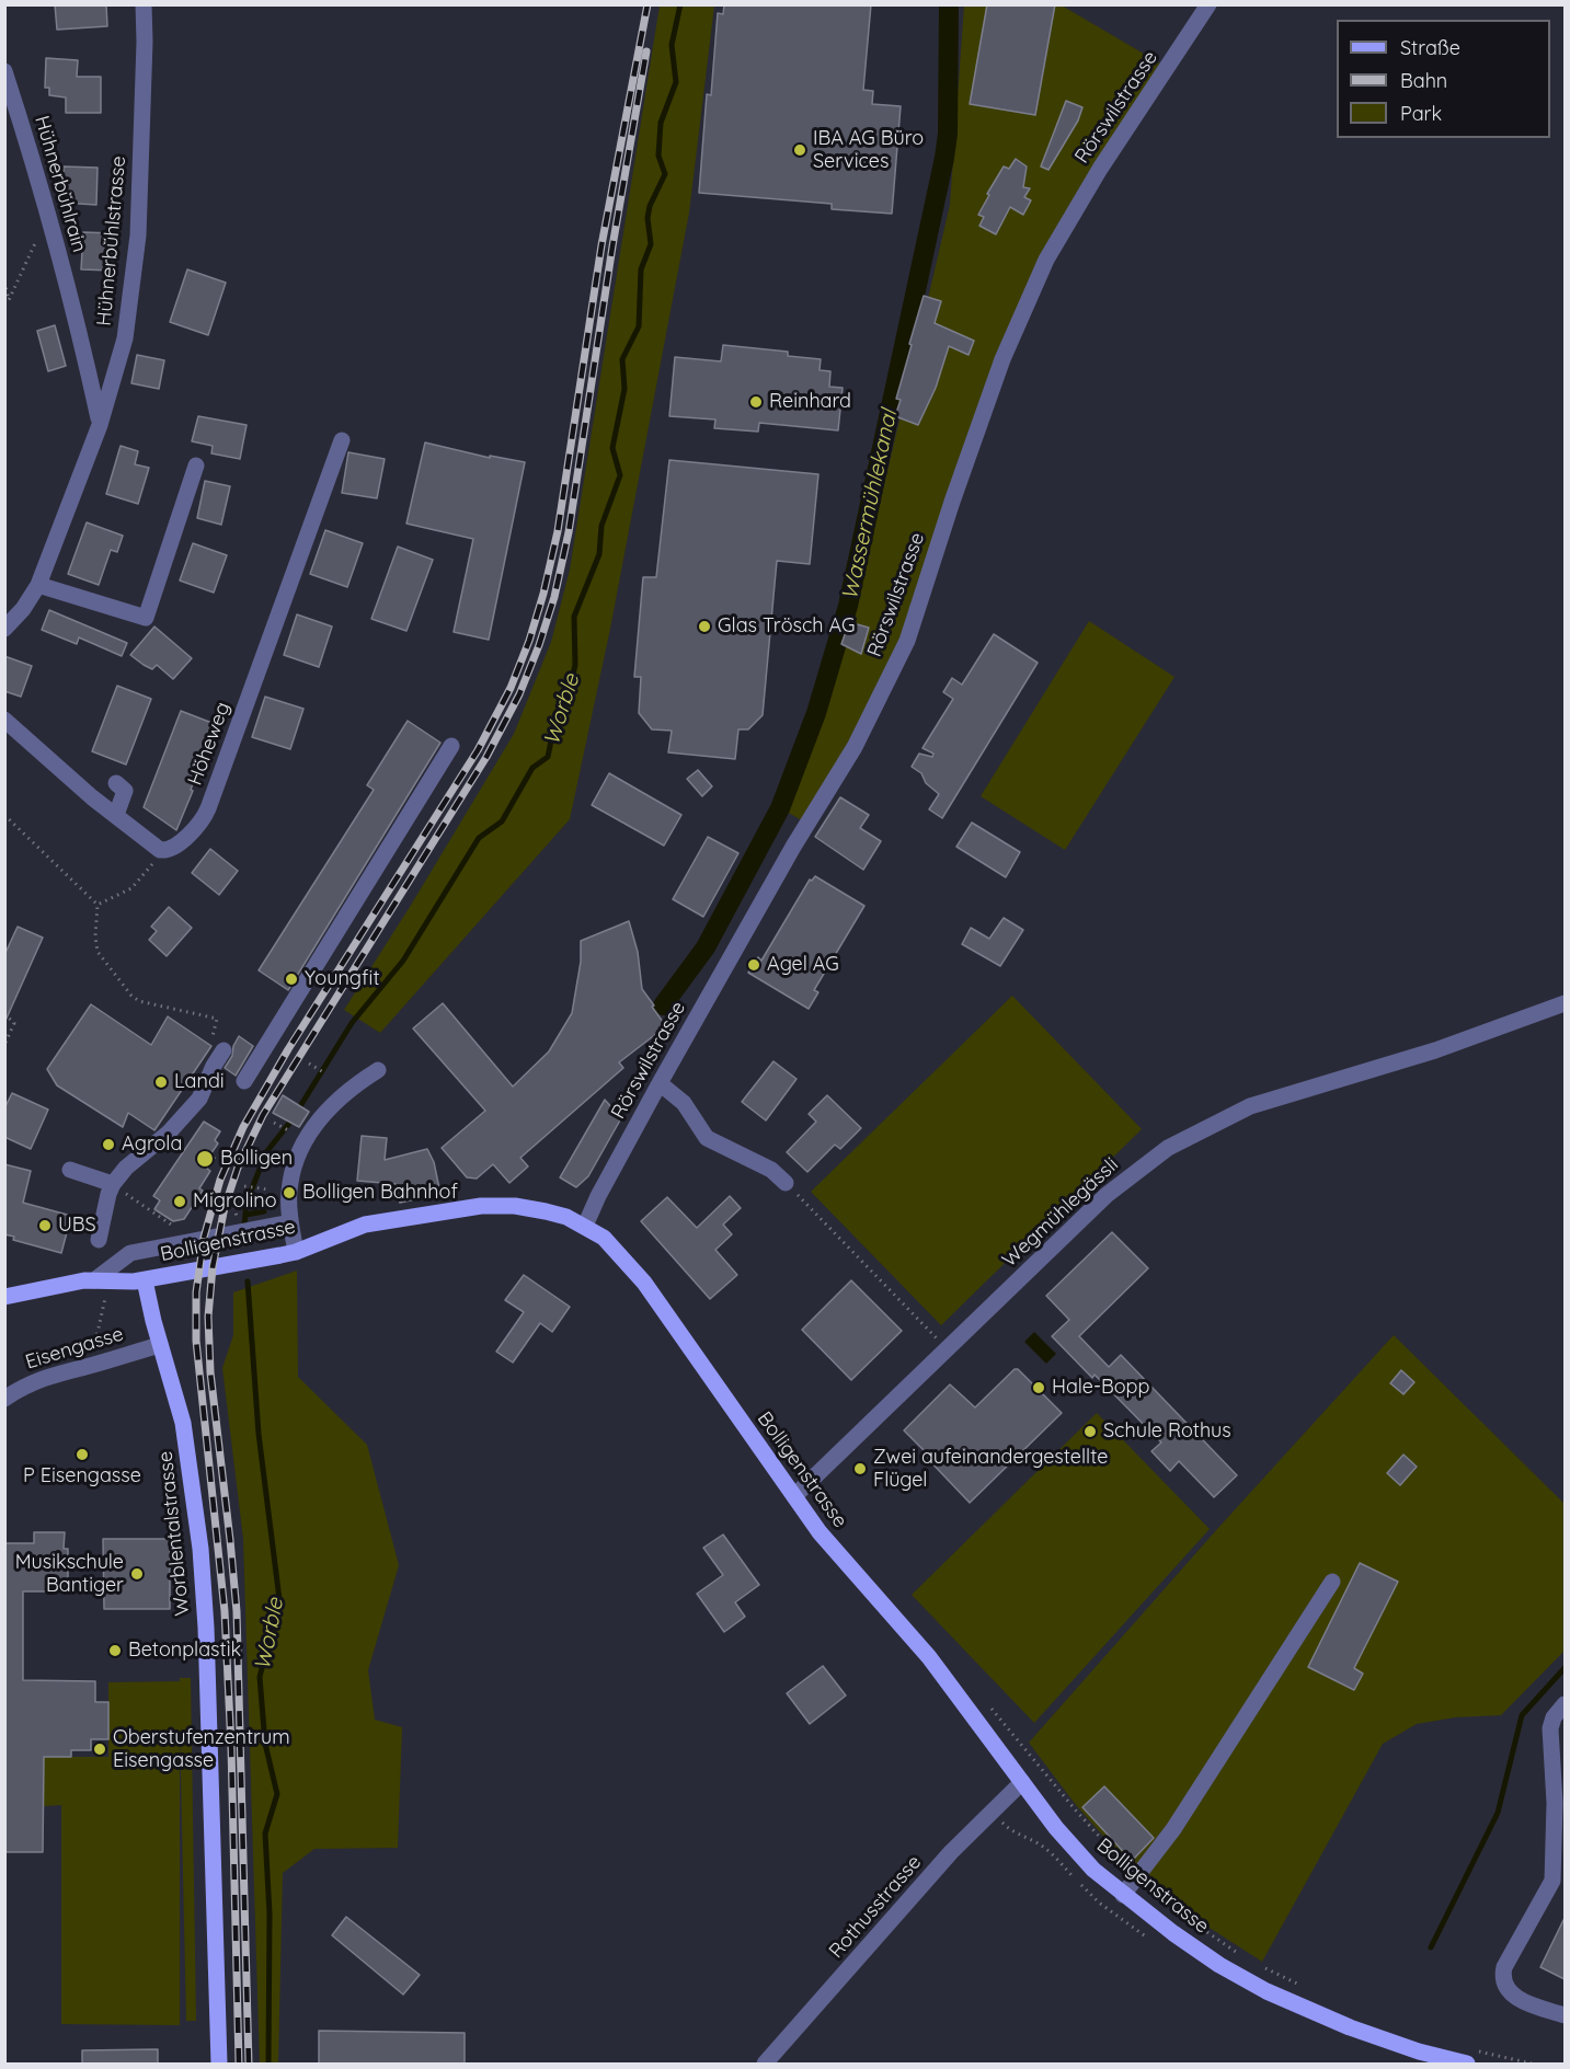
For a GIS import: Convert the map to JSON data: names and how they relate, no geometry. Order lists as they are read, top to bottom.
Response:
{
  "streets": {
    "main road": ["Bolligenstrasse", "Worblentalstrasse"],
    "street": [
      "Rörswilstrasse",
      "Hühnerbühlrain",
      "Hühnerbühlstrasse",
      "Höheweg",
      "Wegmühlegässli",
      "Eisengasse",
      "Rothusstrasse"
    ]
  },
  "crossings": [
    ["Rörswilstrasse", "Bolligenstrasse"],
    ["Hühnerbühlrain", "Hühnerbühlstrasse"],
    ["Wegmühlegässli", "Bolligenstrasse"],
    ["Bolligenstrasse", "Worblentalstrasse"],
    ["Bolligenstrasse", "Rothusstrasse"],
    ["Eisengasse", "Worblentalstrasse"]
  ],
  "water": ["Wassermühlekanal", "Worble"],
  "places": [
    "IBA AG Büro Services",
    "Reinhard",
    "Glas Trösch AG",
    "Agel AG",
    "Youngfit",
    "Landi",
    "Agrola",
    "Bolligen",
    "Bolligen Bahnhof",
    "Migrolino",
    "UBS",
    "Hale-Bopp",
    "Schule Rothus",
    "P Eisengasse",
    "Zwei aufeinandergestellte Flügel",
    "Musikschule Bantiger",
    "Betonplastik",
    "Oberstufenzentrum Eisengasse"
  ],
  "legend": ["Straße", "Bahn", "Park"]
}
